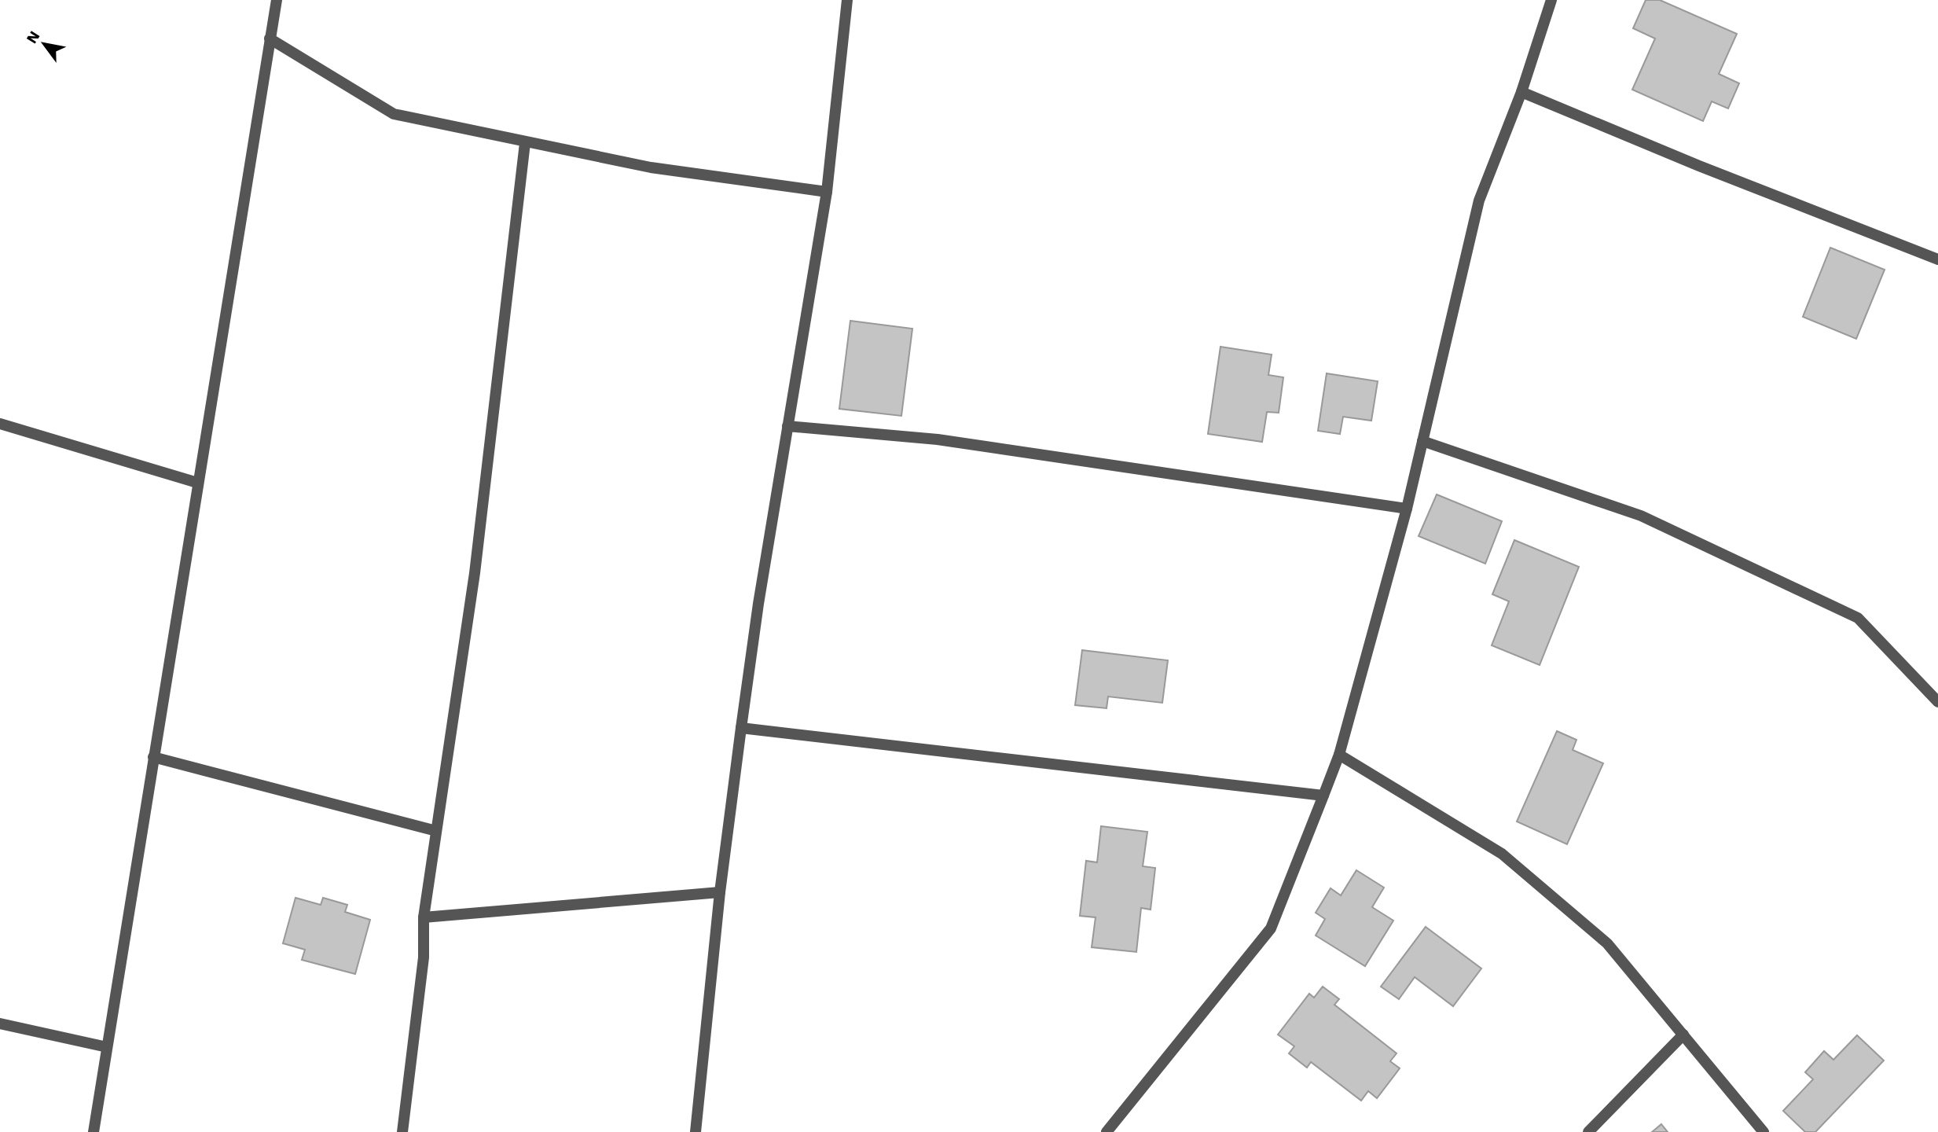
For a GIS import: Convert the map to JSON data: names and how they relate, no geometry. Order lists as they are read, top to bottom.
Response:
{
  "north": "top left"
}
